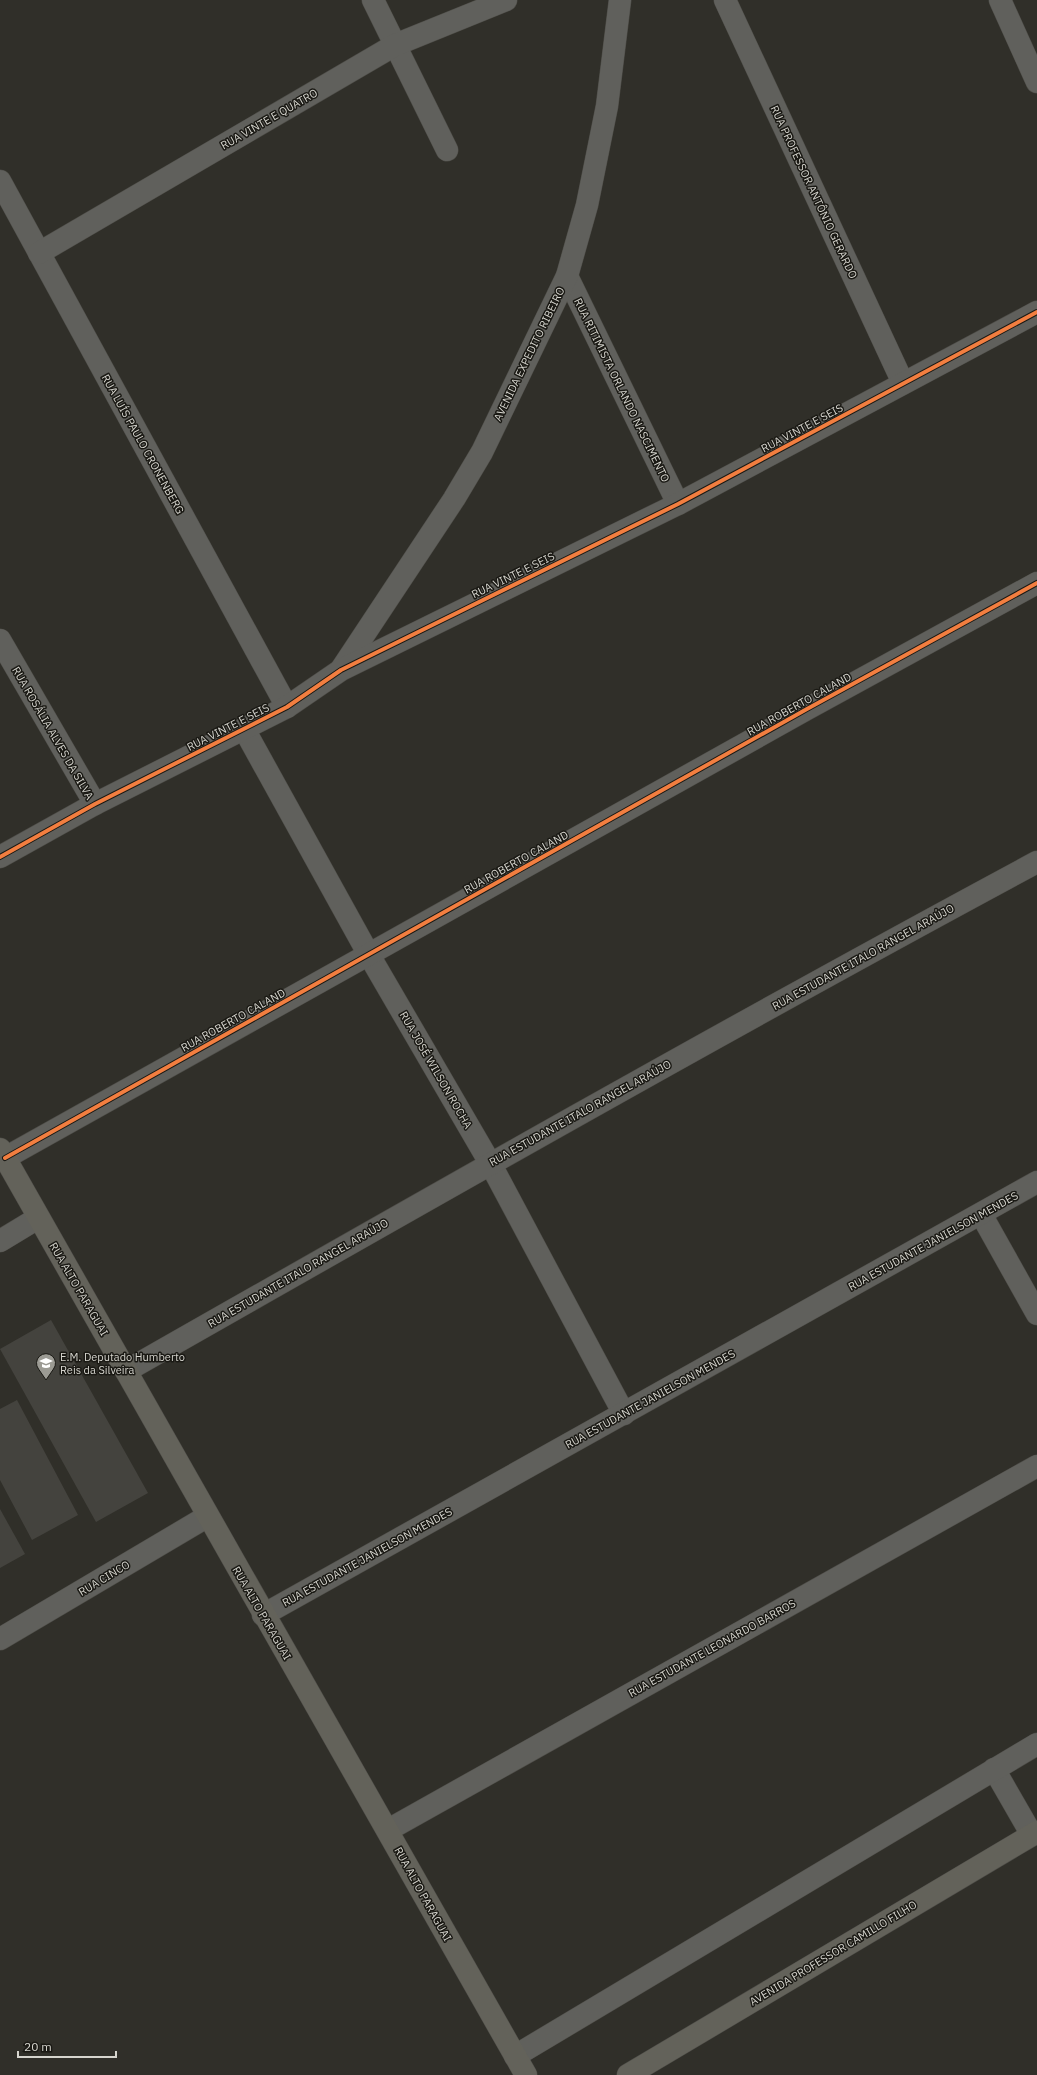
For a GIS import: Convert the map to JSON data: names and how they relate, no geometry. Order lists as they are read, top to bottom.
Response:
{
  "streets": {
    "street": [
      "RUA VINTE E QUATRO",
      "RUA PROFESSOR ANTÔNIO GERARDO",
      "AVENIDA EXPEDITO RIBEIRO",
      "RUA RITIMISTA ORLANDO NASCIMENTO",
      "RUA VINTE E SEIS",
      "RUA LUÍS PAULO CRONENBERG",
      "RUA ROBERTO CALAND",
      "RUA ROSÁLIA ALVES DA SILVA",
      "RUA ESTUDANTE ITALO RANGEL ARAÚJO",
      "RUA JOSÉ WILSON ROCHA",
      "RUA ESTUDANTE JANIELSON MENDES",
      "RUA ALTO PARAGUAI",
      "RUA CINCO",
      "RUA ESTUDANTE LEONARDO BARROS",
      "AVENIDA PROFESSOR CAMILLO FILHO"
    ]
  },
  "crossings": [
    ["RUA VINTE E QUATRO", "RUA LUÍS PAULO CRONENBERG"],
    ["RUA PROFESSOR ANTÔNIO GERARDO", "RUA VINTE E SEIS"],
    ["AVENIDA EXPEDITO RIBEIRO", "RUA RITIMISTA ORLANDO NASCIMENTO"],
    ["AVENIDA EXPEDITO RIBEIRO", "RUA VINTE E SEIS"],
    ["RUA RITIMISTA ORLANDO NASCIMENTO", "RUA VINTE E SEIS"],
    ["RUA VINTE E SEIS", "RUA LUÍS PAULO CRONENBERG"],
    ["RUA VINTE E SEIS", "RUA ROSÁLIA ALVES DA SILVA"],
    ["RUA VINTE E SEIS", "RUA JOSÉ WILSON ROCHA"],
    ["RUA ROBERTO CALAND", "RUA JOSÉ WILSON ROCHA"],
    ["RUA ROBERTO CALAND", "RUA ALTO PARAGUAI"],
    ["RUA ESTUDANTE ITALO RANGEL ARAÚJO", "RUA JOSÉ WILSON ROCHA"],
    ["RUA ESTUDANTE ITALO RANGEL ARAÚJO", "RUA ALTO PARAGUAI"],
    ["RUA JOSÉ WILSON ROCHA", "RUA ESTUDANTE JANIELSON MENDES"],
    ["RUA ESTUDANTE JANIELSON MENDES", "RUA ALTO PARAGUAI"],
    ["RUA ALTO PARAGUAI", "RUA CINCO"],
    ["RUA ALTO PARAGUAI", "RUA ESTUDANTE LEONARDO BARROS"]
  ],
  "places": {
    "school or university": ["E.M. Deputado Humberto Reis da Silveira"]
  },
  "scale_bar": "20 m"
}
